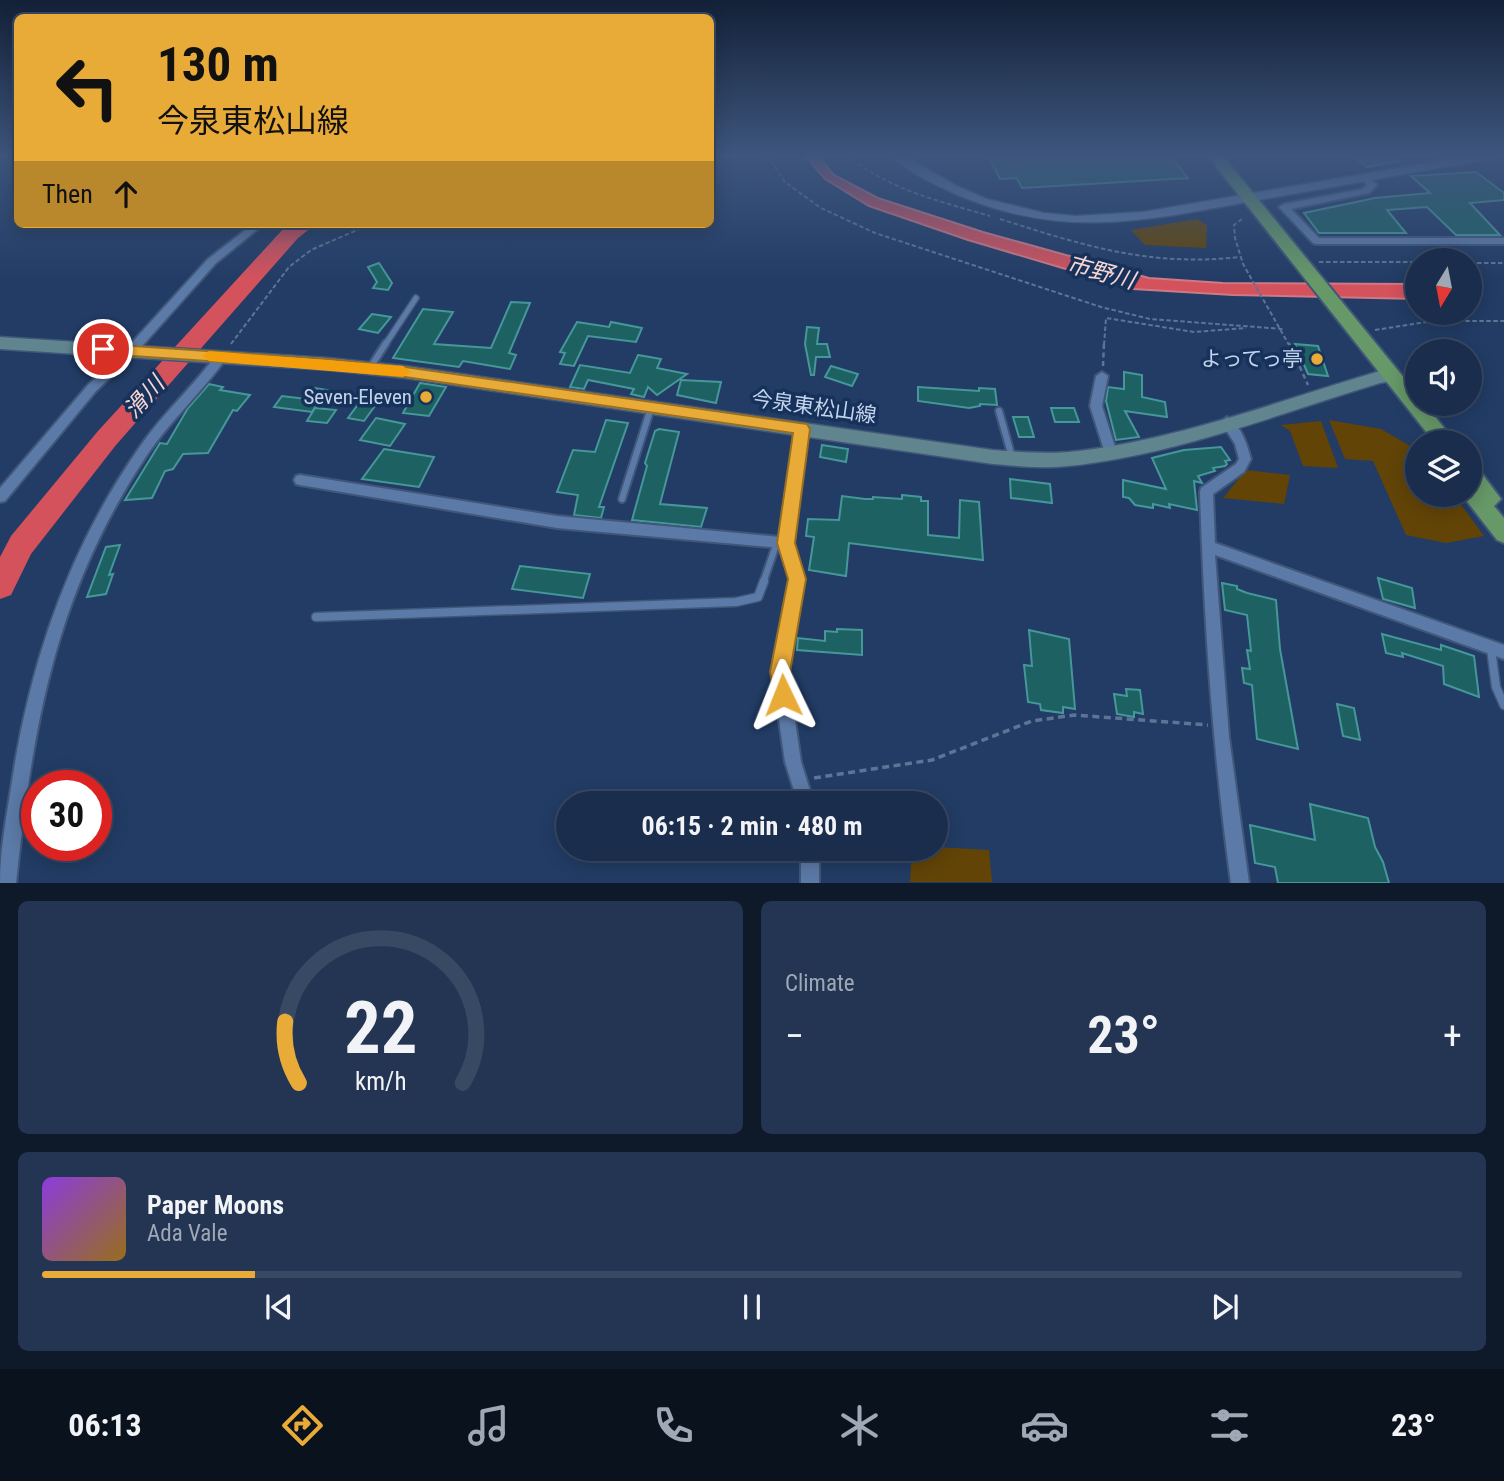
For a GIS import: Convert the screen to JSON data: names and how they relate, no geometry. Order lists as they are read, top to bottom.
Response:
{
  "streets": {
    "main road": ["今泉東松山線"]
  },
  "water": ["市野川", "滑川"],
  "places": ["よってっ亭", "Seven-Eleven"],
  "north": "bottom",
  "page": {
    "turn": ["130 m", "今泉東松山線"],
    "then": "Then",
    "limit": "30",
    "trip": "06:15 · 2 min · 480 m",
    "tile": "Climate",
    "heat": ["−", "23°", "+"],
    "song": ["Paper Moons", "Ada Vale"],
    "tabs": ["06:13", "23°"],
    "gauge": ["22", "km/h"]
  }
}
